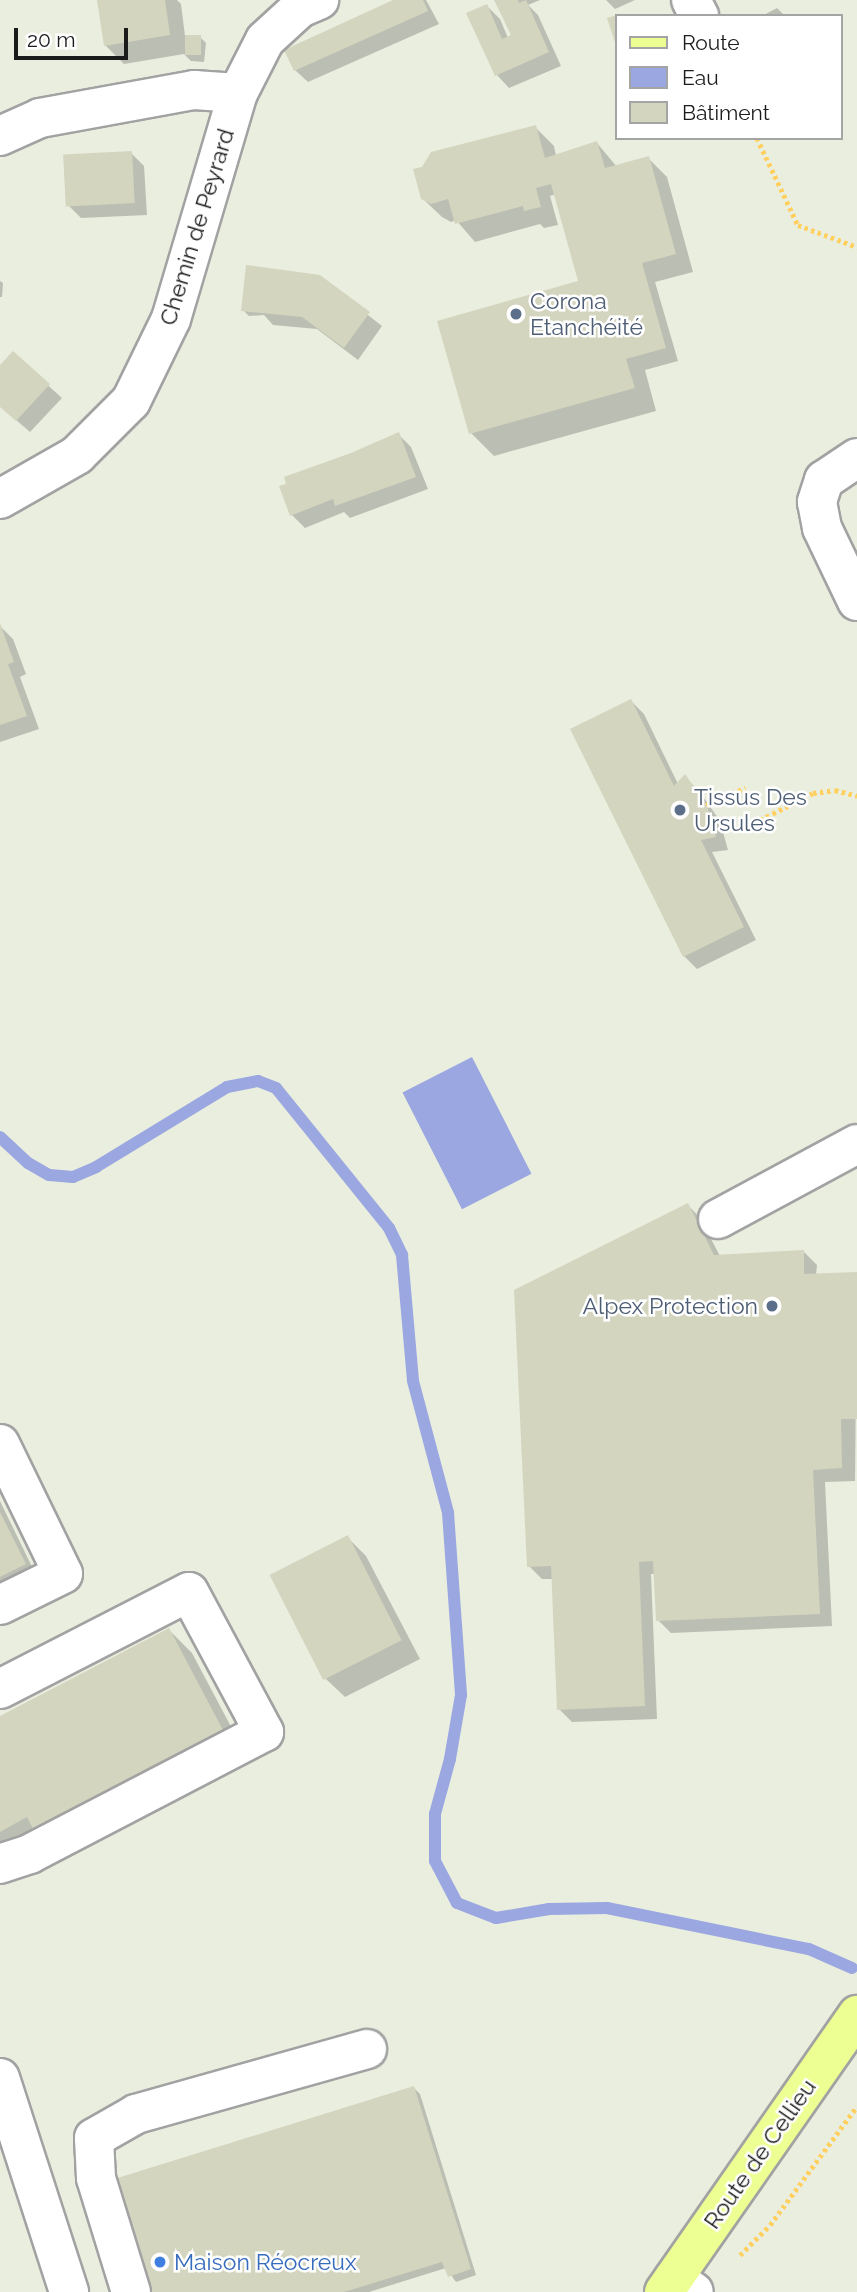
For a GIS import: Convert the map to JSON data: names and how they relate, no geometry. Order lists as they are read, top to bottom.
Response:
{
  "streets": {
    "main road": ["Route de Cellieu"],
    "street": ["Chemin de Peyrard"]
  },
  "places": [
    "Corona Etanchéité",
    "Tissus Des Ursules",
    "Alpex Protection",
    "Maison Réocreux"
  ],
  "legend": ["Route", "Eau", "Bâtiment"],
  "scale_bar": "20 m"
}
